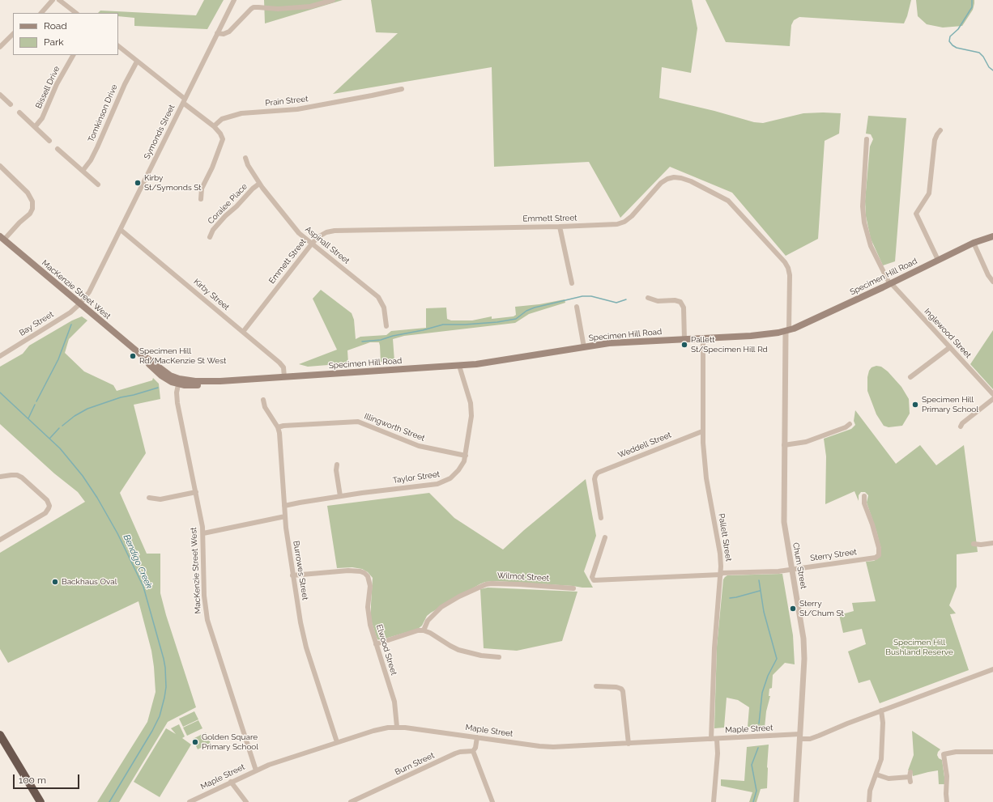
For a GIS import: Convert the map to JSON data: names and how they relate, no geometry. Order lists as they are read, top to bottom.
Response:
{
  "streets": {
    "main road": ["Specimen Hill Road", "MacKenzie Street West"],
    "street": [
      "Bissell Drive",
      "Prain Street",
      "Tomkinson Drive",
      "Symonds Street",
      "Coralee Place",
      "Emmett Street",
      "Aspinall Street",
      "Kirby Street",
      "Bay Street",
      "Inglewood Street",
      "Illingworth Street",
      "Weddell Street",
      "Taylor Street",
      "Pallett Street",
      "Sterry Street",
      "Chum Street",
      "Burrowes Street",
      "Wilmot Street",
      "Elwood Street",
      "Maple Street",
      "Burn Street"
    ]
  },
  "crossings": [
    ["Symonds Street", "MacKenzie Street West"],
    ["Symonds Street", "Kirby Street"],
    ["Symonds Street", "Bay Street"],
    ["Coralee Place", "Aspinall Street"],
    ["Emmett Street", "Aspinall Street"],
    ["Emmett Street", "Specimen Hill Road"],
    ["Emmett Street", "Kirby Street"],
    ["Emmett Street", "Chum Street"],
    ["Specimen Hill Road", "MacKenzie Street West"],
    ["Specimen Hill Road", "Kirby Street"],
    ["Specimen Hill Road", "Inglewood Street"],
    ["Specimen Hill Road", "Taylor Street"],
    ["Specimen Hill Road", "Pallett Street"],
    ["Specimen Hill Road", "Chum Street"],
    ["MacKenzie Street West", "Bay Street"],
    ["MacKenzie Street West", "Maple Street"],
    ["Illingworth Street", "Taylor Street"],
    ["Illingworth Street", "Burrowes Street"],
    ["Weddell Street", "Pallett Street"],
    ["Taylor Street", "Burrowes Street"],
    ["Pallett Street", "Maple Street"],
    ["Sterry Street", "Chum Street"],
    ["Chum Street", "Maple Street"],
    ["Burrowes Street", "Elwood Street"],
    ["Burrowes Street", "Maple Street"],
    ["Elwood Street", "Maple Street"]
  ],
  "water": ["Bendigo Creek"],
  "parks": ["Specimen Hill Bushland Reserve"],
  "places": [
    "Kirby St/Symonds St",
    "Pallett St/Specimen Hill Rd",
    "Specimen Hill Rd/MacKenzie St West",
    "Specimen Hill Primary School",
    "Backhaus Oval",
    "Sterry St/Chum St",
    "Golden Square Primary School"
  ],
  "legend": ["Road", "Park"],
  "scale_bar": "100 m"
}
